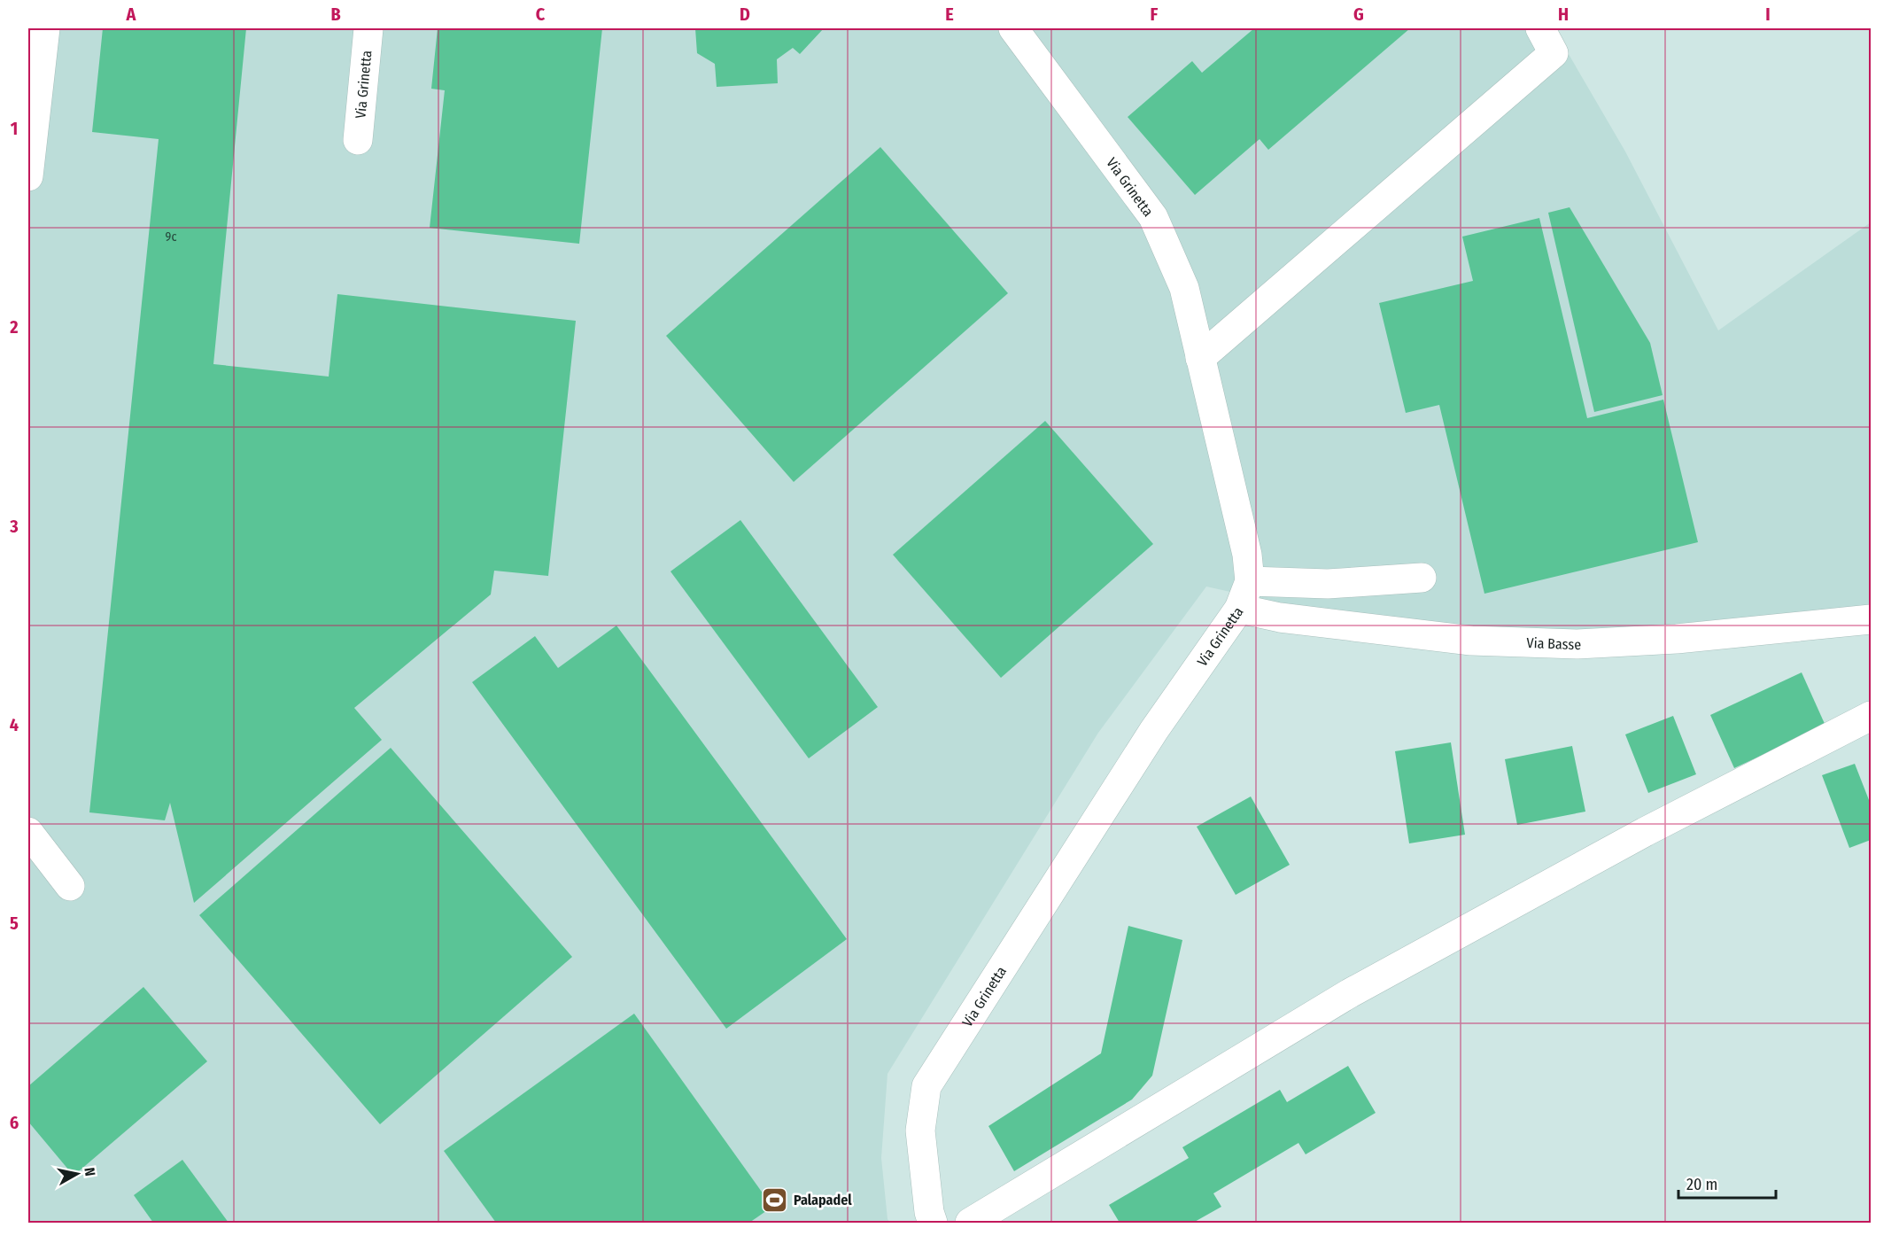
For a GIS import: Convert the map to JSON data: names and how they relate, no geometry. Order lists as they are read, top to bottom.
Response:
{
  "streets": {
    "street": ["Via Grinetta", "Via Basse"]
  },
  "crossings": [
    ["Via Grinetta", "Via Basse"]
  ],
  "places": {
    "sports": ["Palapadel"]
  },
  "house_numbers": ["9c"],
  "scale_bar": "20 m",
  "north": "right",
  "grid": {
    "columns": [
      "A",
      "B",
      "C",
      "D",
      "E",
      "F",
      "G",
      "H",
      "I"
    ],
    "rows": [
      "1",
      "2",
      "3",
      "4",
      "5",
      "6"
    ]
  }
}
